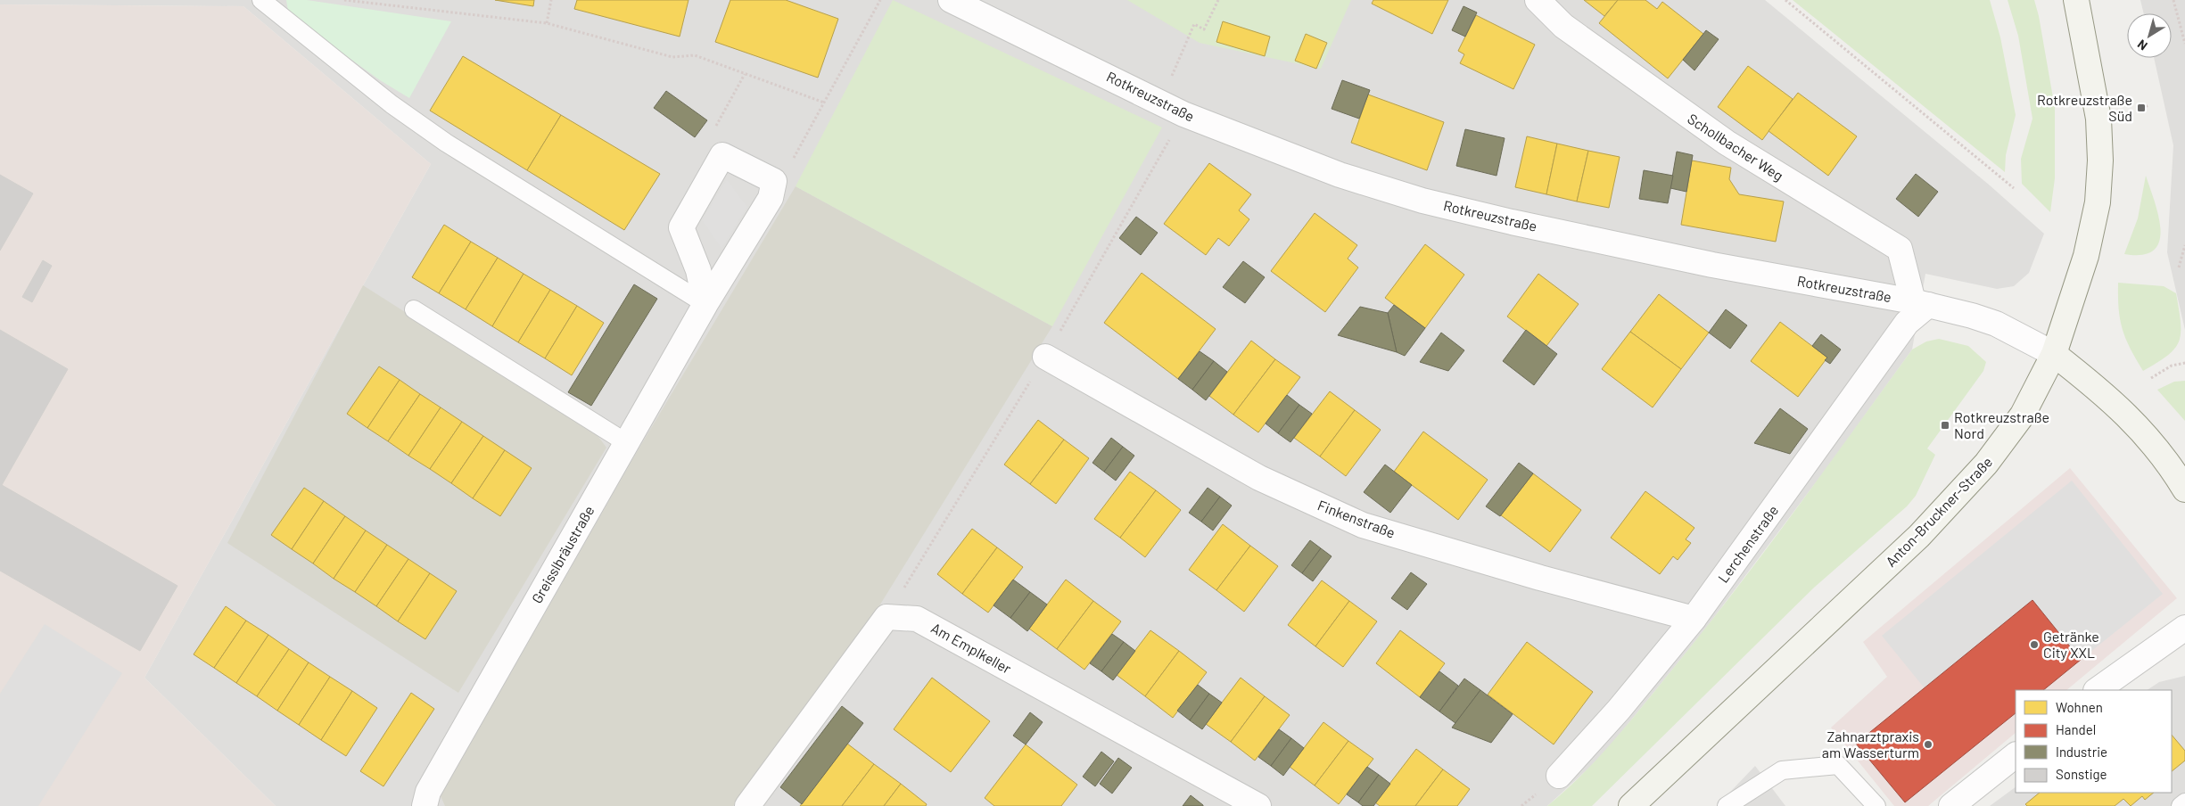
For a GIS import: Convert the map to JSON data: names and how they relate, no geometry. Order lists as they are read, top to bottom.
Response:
{
  "streets": {
    "main road": ["Anton-Bruckner-Straße"],
    "street": [
      "Rotkreuzstraße",
      "Schollbacher Weg",
      "Finkenstraße",
      "Lerchenstraße",
      "Greisslbräustraße",
      "Am Emplkeller"
    ]
  },
  "crossings": [
    ["Rotkreuzstraße", "Schollbacher Weg"],
    ["Rotkreuzstraße", "Anton-Bruckner-Straße"],
    ["Rotkreuzstraße", "Lerchenstraße"],
    ["Schollbacher Weg", "Lerchenstraße"],
    ["Finkenstraße", "Lerchenstraße"]
  ],
  "places": {
    "transit": ["Rotkreuzstraße Süd", "Rotkreuzstraße Nord"],
    "other": ["Getränke City XXL", "Zahnarztpraxis am Wasserturm"]
  },
  "legend": [
    "Wohnen",
    "Handel",
    "Industrie",
    "Sonstige"
  ],
  "north": "bottom left"
}
